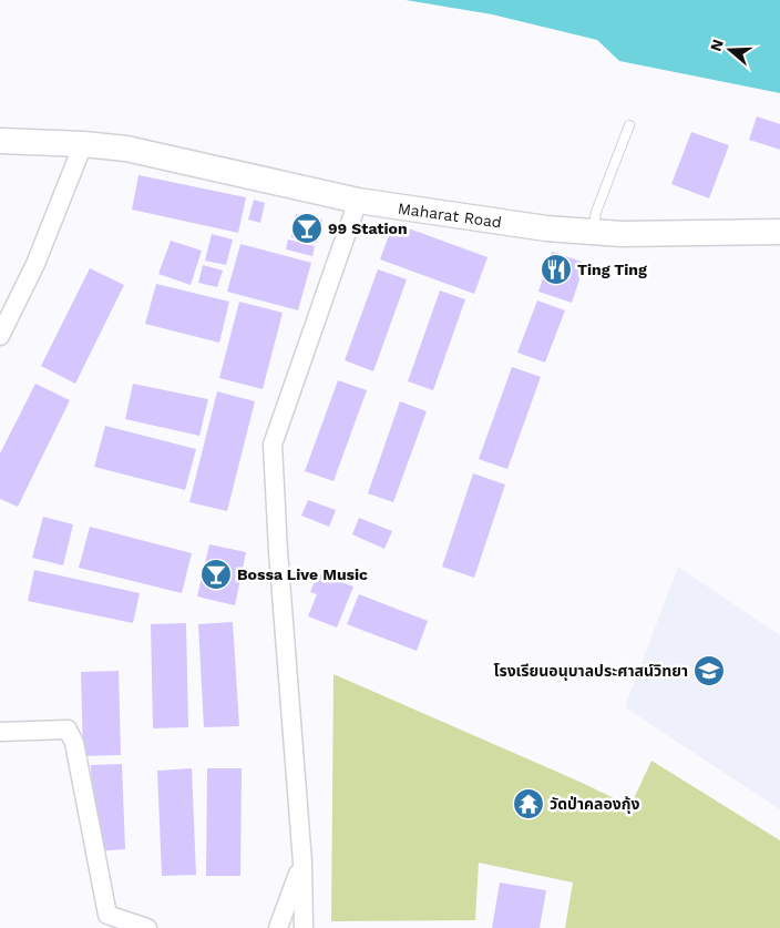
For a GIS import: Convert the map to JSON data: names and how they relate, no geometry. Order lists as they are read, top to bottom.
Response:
{
  "streets": {
    "street": ["Maharat Road"]
  },
  "places": {
    "bar": ["99 Station", "Bossa Live Music"],
    "restaurant": ["Ting Ting"],
    "school or university": ["โรงเรียนอนุบาลประศาสน์วิทยา"],
    "temple": ["วัดป่าคลองกุ้ง"]
  },
  "north": "left"
}
